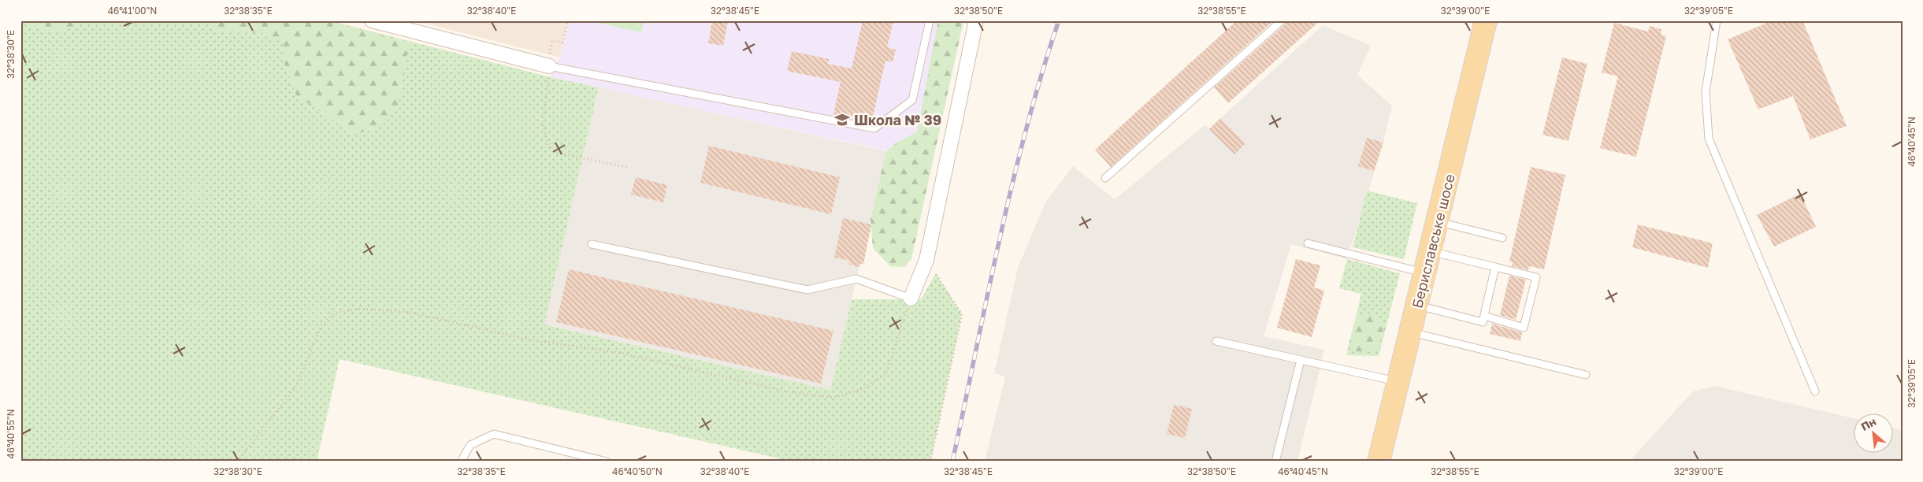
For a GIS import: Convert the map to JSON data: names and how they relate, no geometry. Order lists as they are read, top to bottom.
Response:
{
  "streets": {
    "main road": ["Бериславське шосе"]
  },
  "places": {
    "school or university": ["Школа № 39"]
  },
  "north": "top left",
  "coordinates": [
    "46°41'00\"N",
    "32°38'35\"E",
    "32°38'40\"E",
    "32°38'45\"E",
    "32°38'50\"E",
    "32°38'55\"E",
    "32°39'00\"E",
    "32°39'05\"E",
    "32°38'30\"E",
    "46°40'45\"N",
    "46°40'55\"N",
    "46°40'50\"N"
  ]
}
